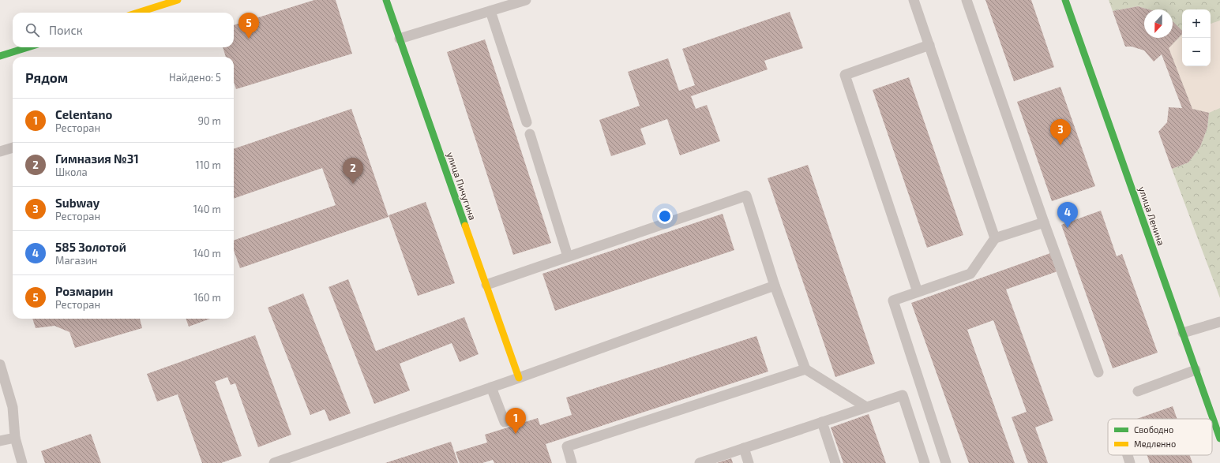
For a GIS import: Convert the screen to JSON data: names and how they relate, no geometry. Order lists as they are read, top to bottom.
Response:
{
  "streets": {
    "main road": ["улица Пичугина", "улица Ленина"]
  },
  "legend": ["Свободно", "Медленно"],
  "north": "bottom",
  "page": {
    "map_buttons": ["+", "−"],
    "pins": [
      "5",
      "3",
      "2",
      "4",
      "1"
    ],
    "search": "Поиск",
    "heading": ["Рядом", "Найдено: 5"],
    "list": [
      {
        "mark": "1",
        "name": "Celentano",
        "note": "Ресторан",
        "value": "90 m"
      },
      {
        "mark": "2",
        "name": "Гимназия №31",
        "note": "Школа",
        "value": "110 m"
      },
      {
        "mark": "3",
        "name": "Subway",
        "note": "Ресторан",
        "value": "140 m"
      },
      {
        "mark": "4",
        "name": "585 Золотой",
        "note": "Магазин",
        "value": "140 m"
      },
      {
        "mark": "5",
        "name": "Розмарин",
        "note": "Ресторан",
        "value": "160 m"
      }
    ]
  }
}
